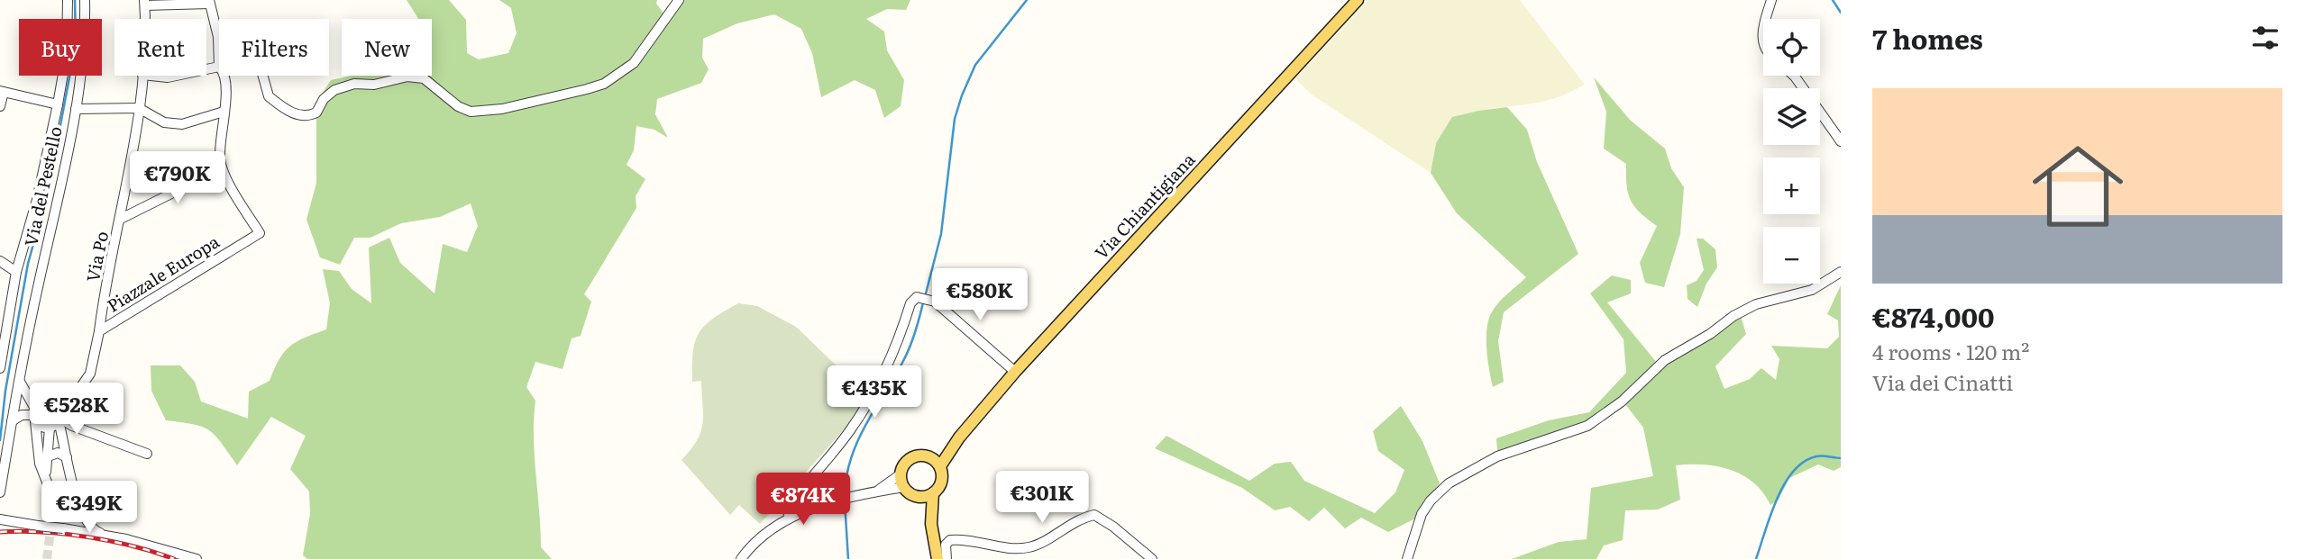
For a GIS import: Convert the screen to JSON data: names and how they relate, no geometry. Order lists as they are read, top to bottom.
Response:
{
  "streets": {
    "main road": ["Via Chiantigiana"],
    "street": ["Via del Pestello", "Via Po", "Piazzale Europa"]
  },
  "crossings": [
    ["Via Po", "Piazzale Europa"]
  ],
  "page": {
    "heading": "7 homes",
    "map_buttons": ["+", "−"],
    "chip": [
      "Buy",
      "Rent",
      "Filters",
      "New"
    ],
    "list": [
      {
        "name": "€874,000",
        "note": "4 rooms · 120 m² · Via dei Cinatti"
      }
    ],
    "price": [
      "€790K",
      "€580K",
      "€435K",
      "€528K",
      "€301K",
      "€874K",
      "€349K"
    ]
  }
}
